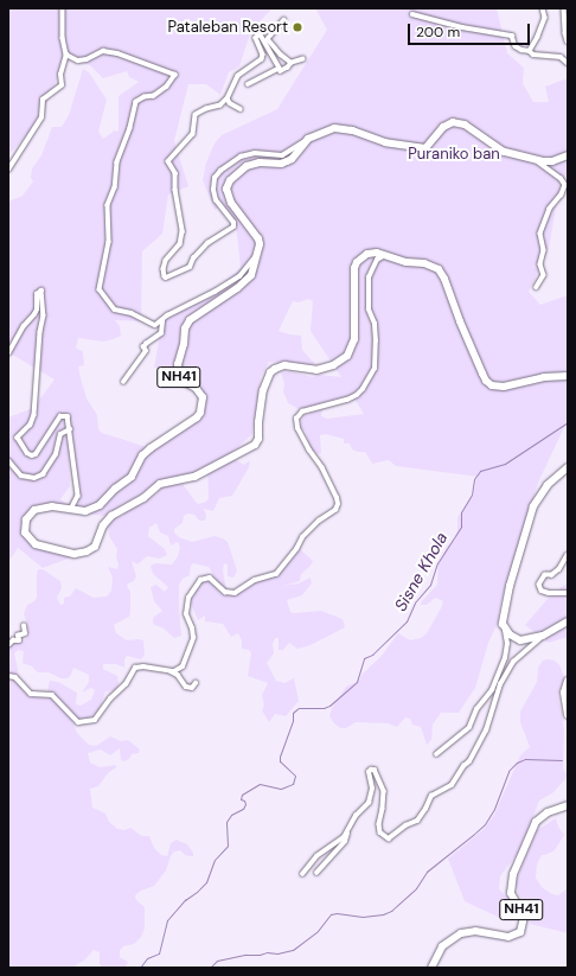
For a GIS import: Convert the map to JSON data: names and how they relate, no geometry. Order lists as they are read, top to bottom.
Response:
{
  "streets": {
    "highway": ["NH41"]
  },
  "water": ["Sisne Khola"],
  "parks": ["Puraniko ban"],
  "places": ["Pataleban Resort"],
  "scale_bar": "200 m"
}
